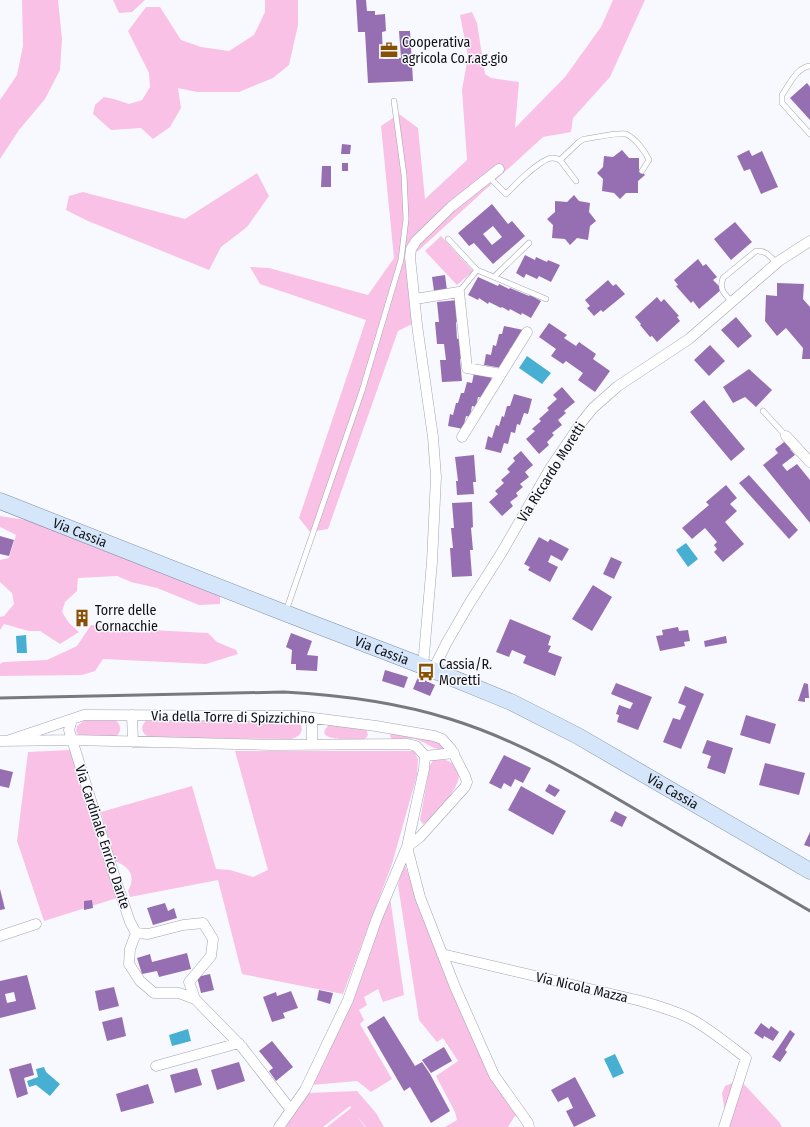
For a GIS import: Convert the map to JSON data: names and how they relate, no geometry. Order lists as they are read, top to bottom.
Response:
{
  "streets": {
    "main road": ["Via Cassia"],
    "street": [
      "Via Riccardo Moretti",
      "Via della Torre di Spizzichino",
      "Via Cardinale Enrico Dante",
      "Via Nicola Mazza"
    ]
  },
  "crossings": [
    ["Via Riccardo Moretti", "Via Cassia"],
    ["Via della Torre di Spizzichino", "Via Cardinale Enrico Dante"]
  ],
  "places": {
    "office": ["Cooperativa agricola Co.r.ag.gio"],
    "building": ["Torre delle Cornacchie"],
    "bus stop": ["Cassia/R. Moretti"]
  }
}
